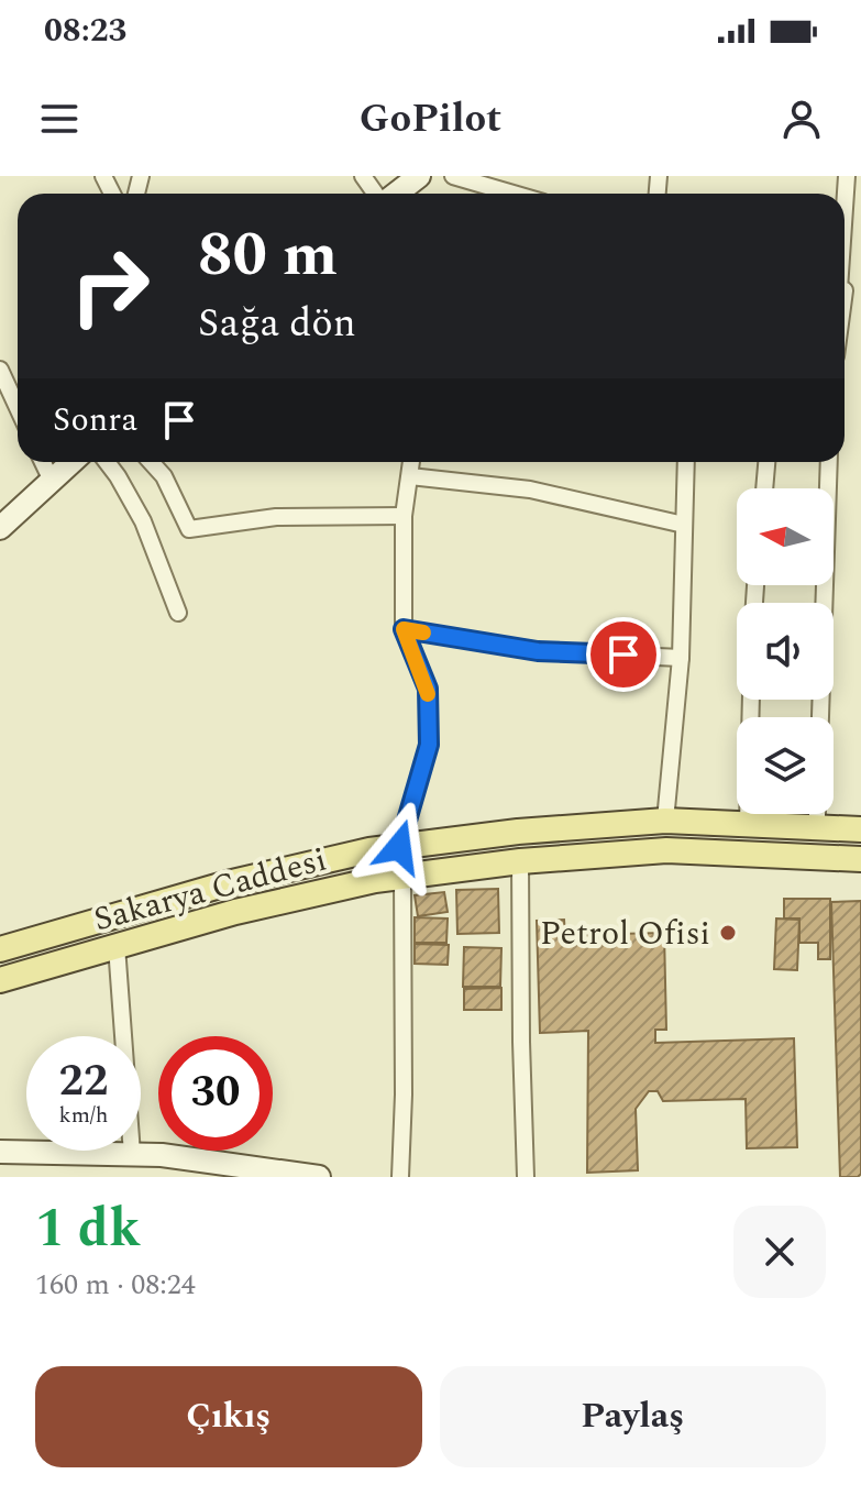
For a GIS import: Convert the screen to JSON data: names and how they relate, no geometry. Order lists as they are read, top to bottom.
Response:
{
  "streets": {
    "main road": ["Sakarya Caddesi"]
  },
  "places": ["Petrol Ofisi"],
  "north": "left",
  "page": {
    "status": "08:23",
    "header": "GoPilot",
    "turn": ["80 m", "Sağa dön"],
    "then": "Sonra",
    "speed": "22 km/h",
    "limit": "30",
    "heading": ["1 dk", "160 m · 08:24"],
    "buttons": ["Çıkış", "Paylaş"]
  }
}
